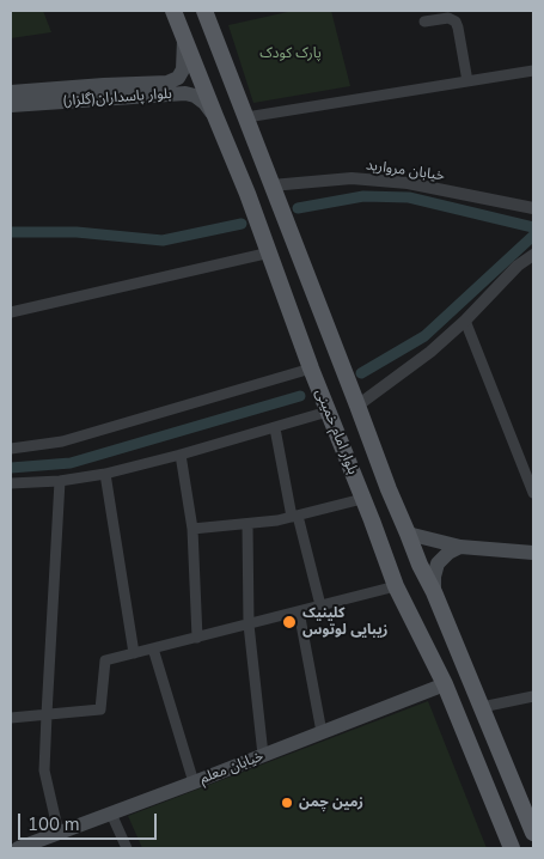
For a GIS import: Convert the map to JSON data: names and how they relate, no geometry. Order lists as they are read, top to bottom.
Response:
{
  "streets": {
    "main road": ["بلوار پاسداران(گلزار)", "بلوار امام خمینی", "خیابان معلم"],
    "street": ["خیابان مروارید"]
  },
  "crossings": [
    ["بلوار پاسداران(گلزار)", "بلوار امام خمینی"],
    ["خیابان مروارید", "بلوار امام خمینی"],
    ["بلوار امام خمینی", "خیابان معلم"]
  ],
  "parks": ["پارک کودک"],
  "places": ["کلینیک زیبایی لوتوس", "زمین چمن"],
  "scale_bar": "100 m"
}
